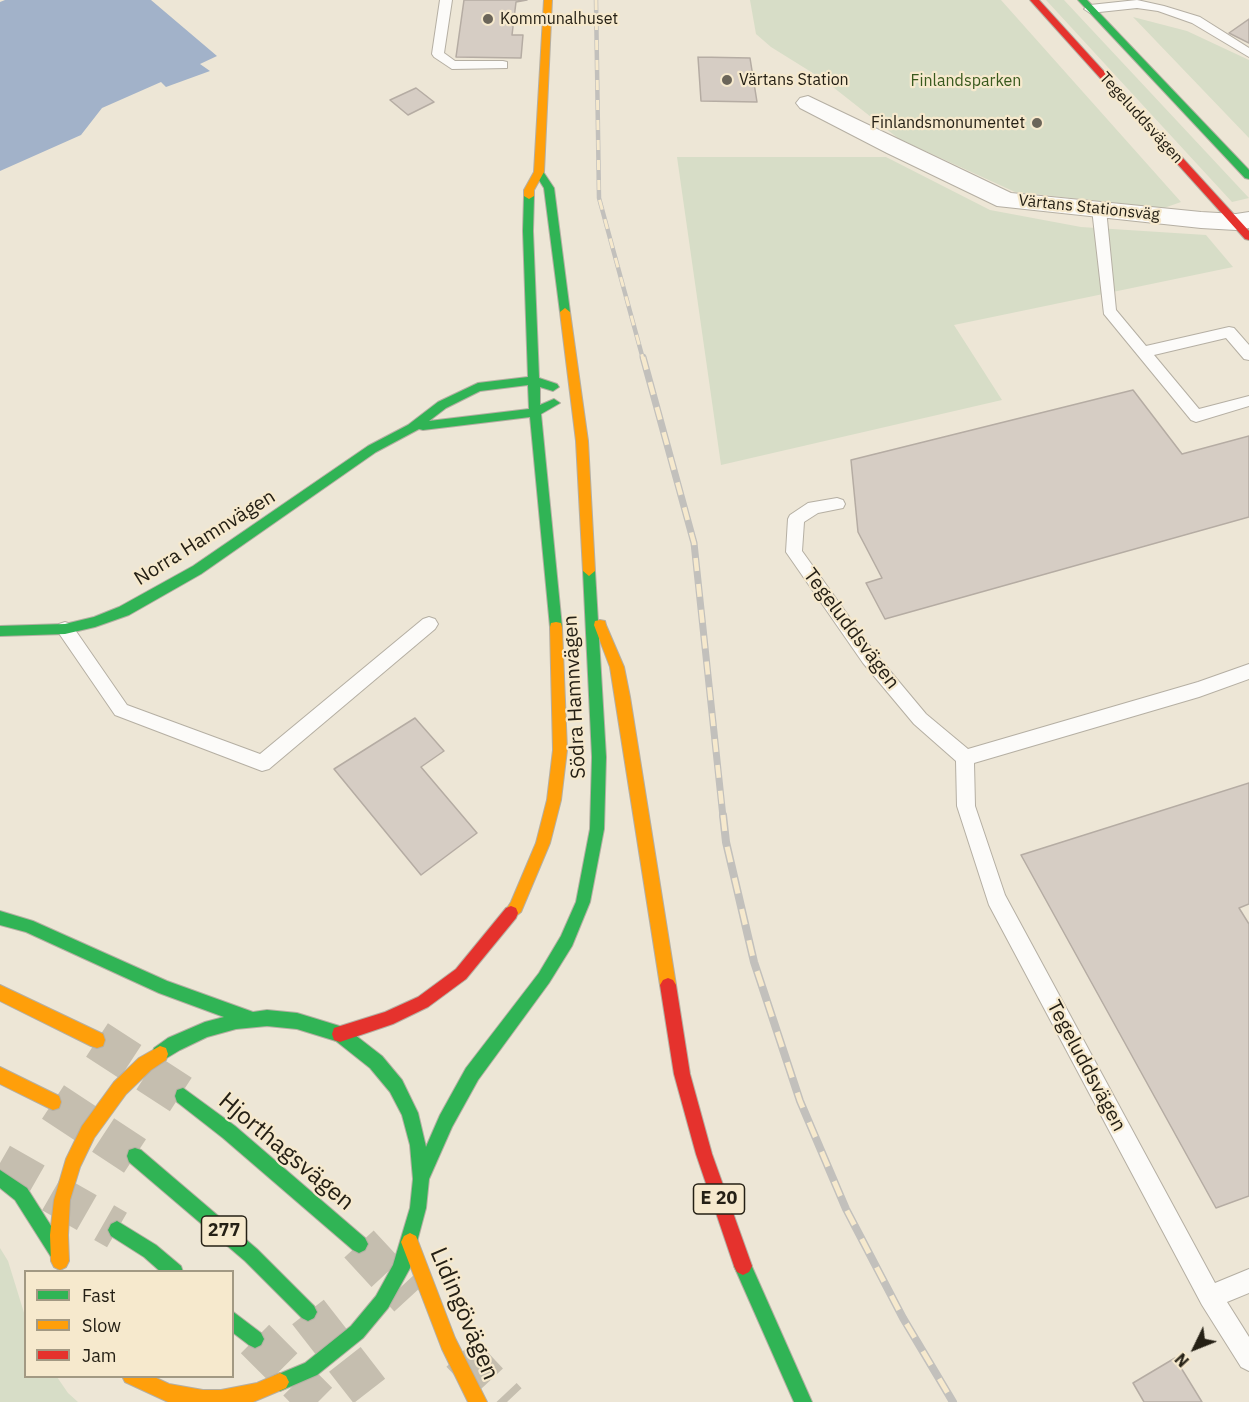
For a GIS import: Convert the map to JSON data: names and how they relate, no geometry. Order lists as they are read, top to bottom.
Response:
{
  "streets": {
    "main road": [
      "Tegeluddsvägen",
      "Norra Hamnvägen",
      "Södra Hamnvägen",
      "Hjorthagsvägen",
      "E 20",
      "277",
      "Lidingövägen"
    ],
    "street": ["Värtans Stationsväg"]
  },
  "crossings": [
    ["Tegeluddsvägen", "Värtans Stationsväg"],
    ["Norra Hamnvägen", "Södra Hamnvägen"],
    ["Södra Hamnvägen", "E 20"]
  ],
  "parks": ["Finlandsparken"],
  "places": ["Kommunalhuset", "Värtans Station", "Finlandsmonumentet"],
  "legend": ["Fast", "Slow", "Jam"],
  "north": "bottom left"
}
